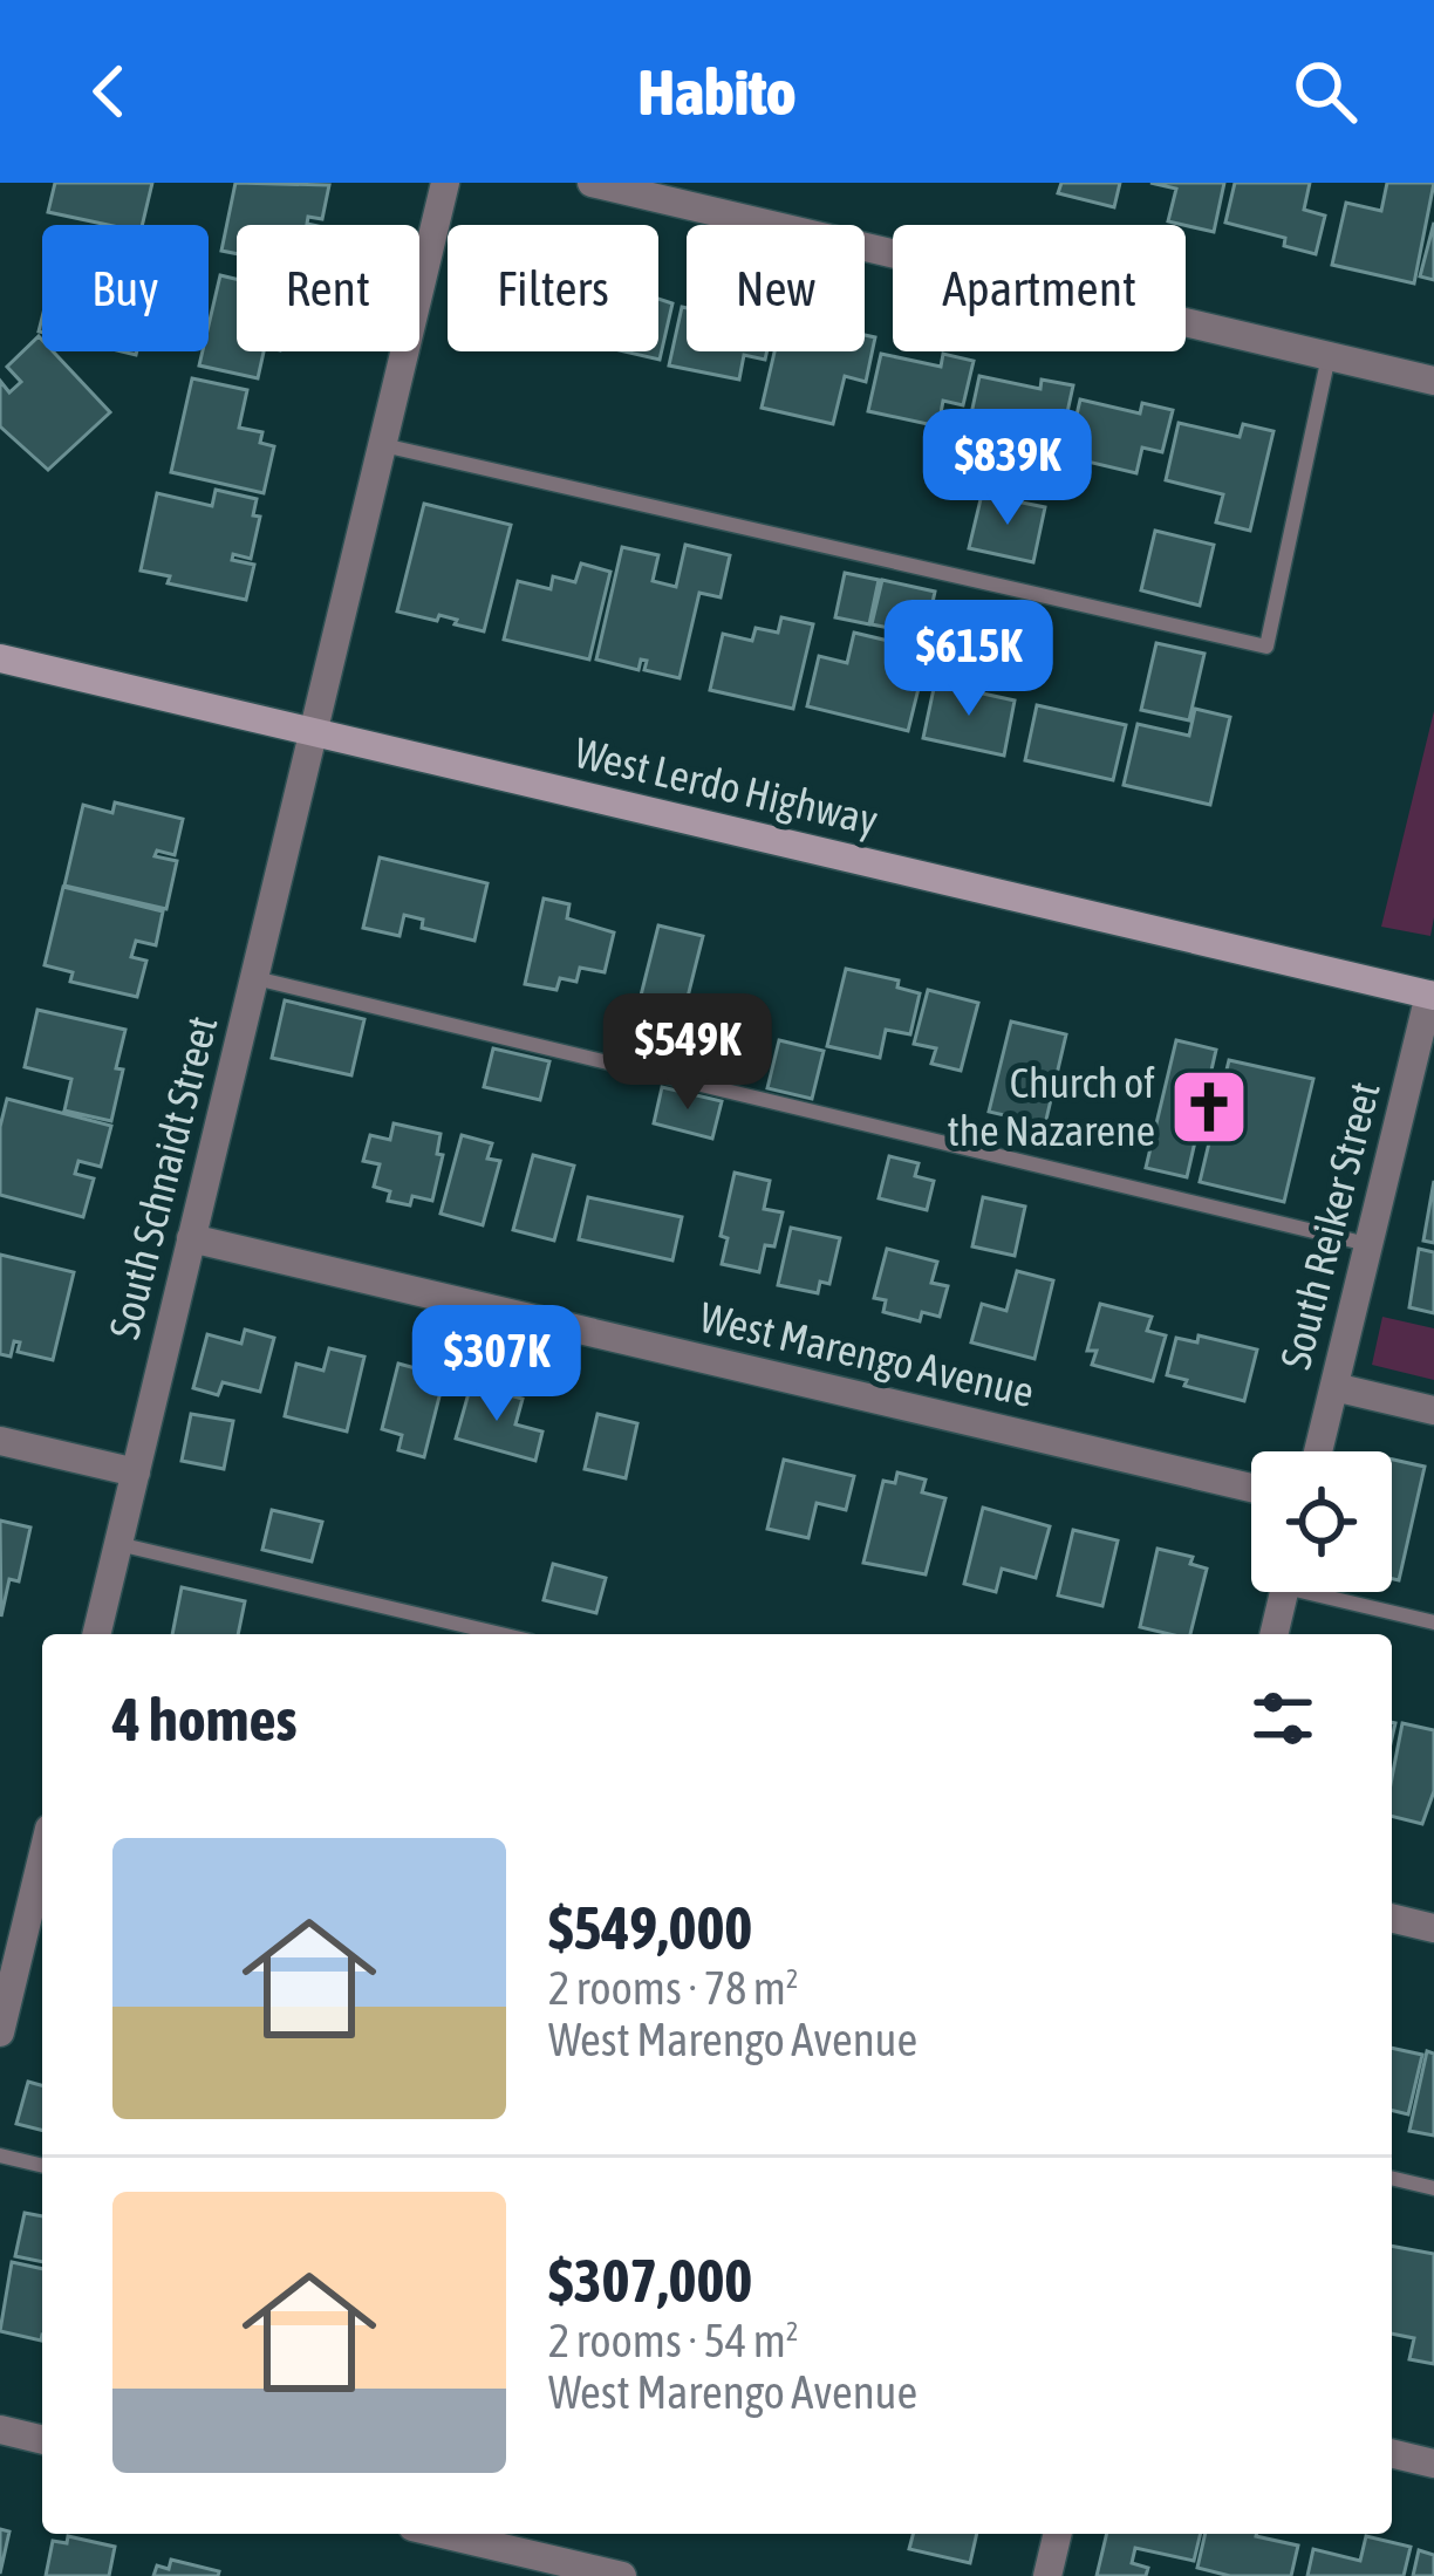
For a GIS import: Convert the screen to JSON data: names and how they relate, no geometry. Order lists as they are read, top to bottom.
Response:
{
  "streets": {
    "main road": ["West Lerdo Highway"],
    "street": ["South Schnaidt Street", "South Reiker Street", "West Marengo Avenue"]
  },
  "crossings": [
    ["West Lerdo Highway", "South Schnaidt Street"],
    ["West Lerdo Highway", "South Reiker Street"],
    ["South Schnaidt Street", "West Marengo Avenue"]
  ],
  "places": {
    "church": ["Church of the Nazarene"]
  },
  "page": {
    "header": "Habito",
    "chip": [
      "Buy",
      "Rent",
      "Filters",
      "New",
      "Apartment"
    ],
    "price": [
      "$839K",
      "$615K",
      "$549K",
      "$307K"
    ],
    "heading": "4 homes",
    "list": [
      {
        "name": "$549,000",
        "note": "2 rooms · 78 m² · West Marengo Avenue"
      },
      {
        "name": "$307,000",
        "note": "2 rooms · 54 m² · West Marengo Avenue"
      }
    ]
  }
}
